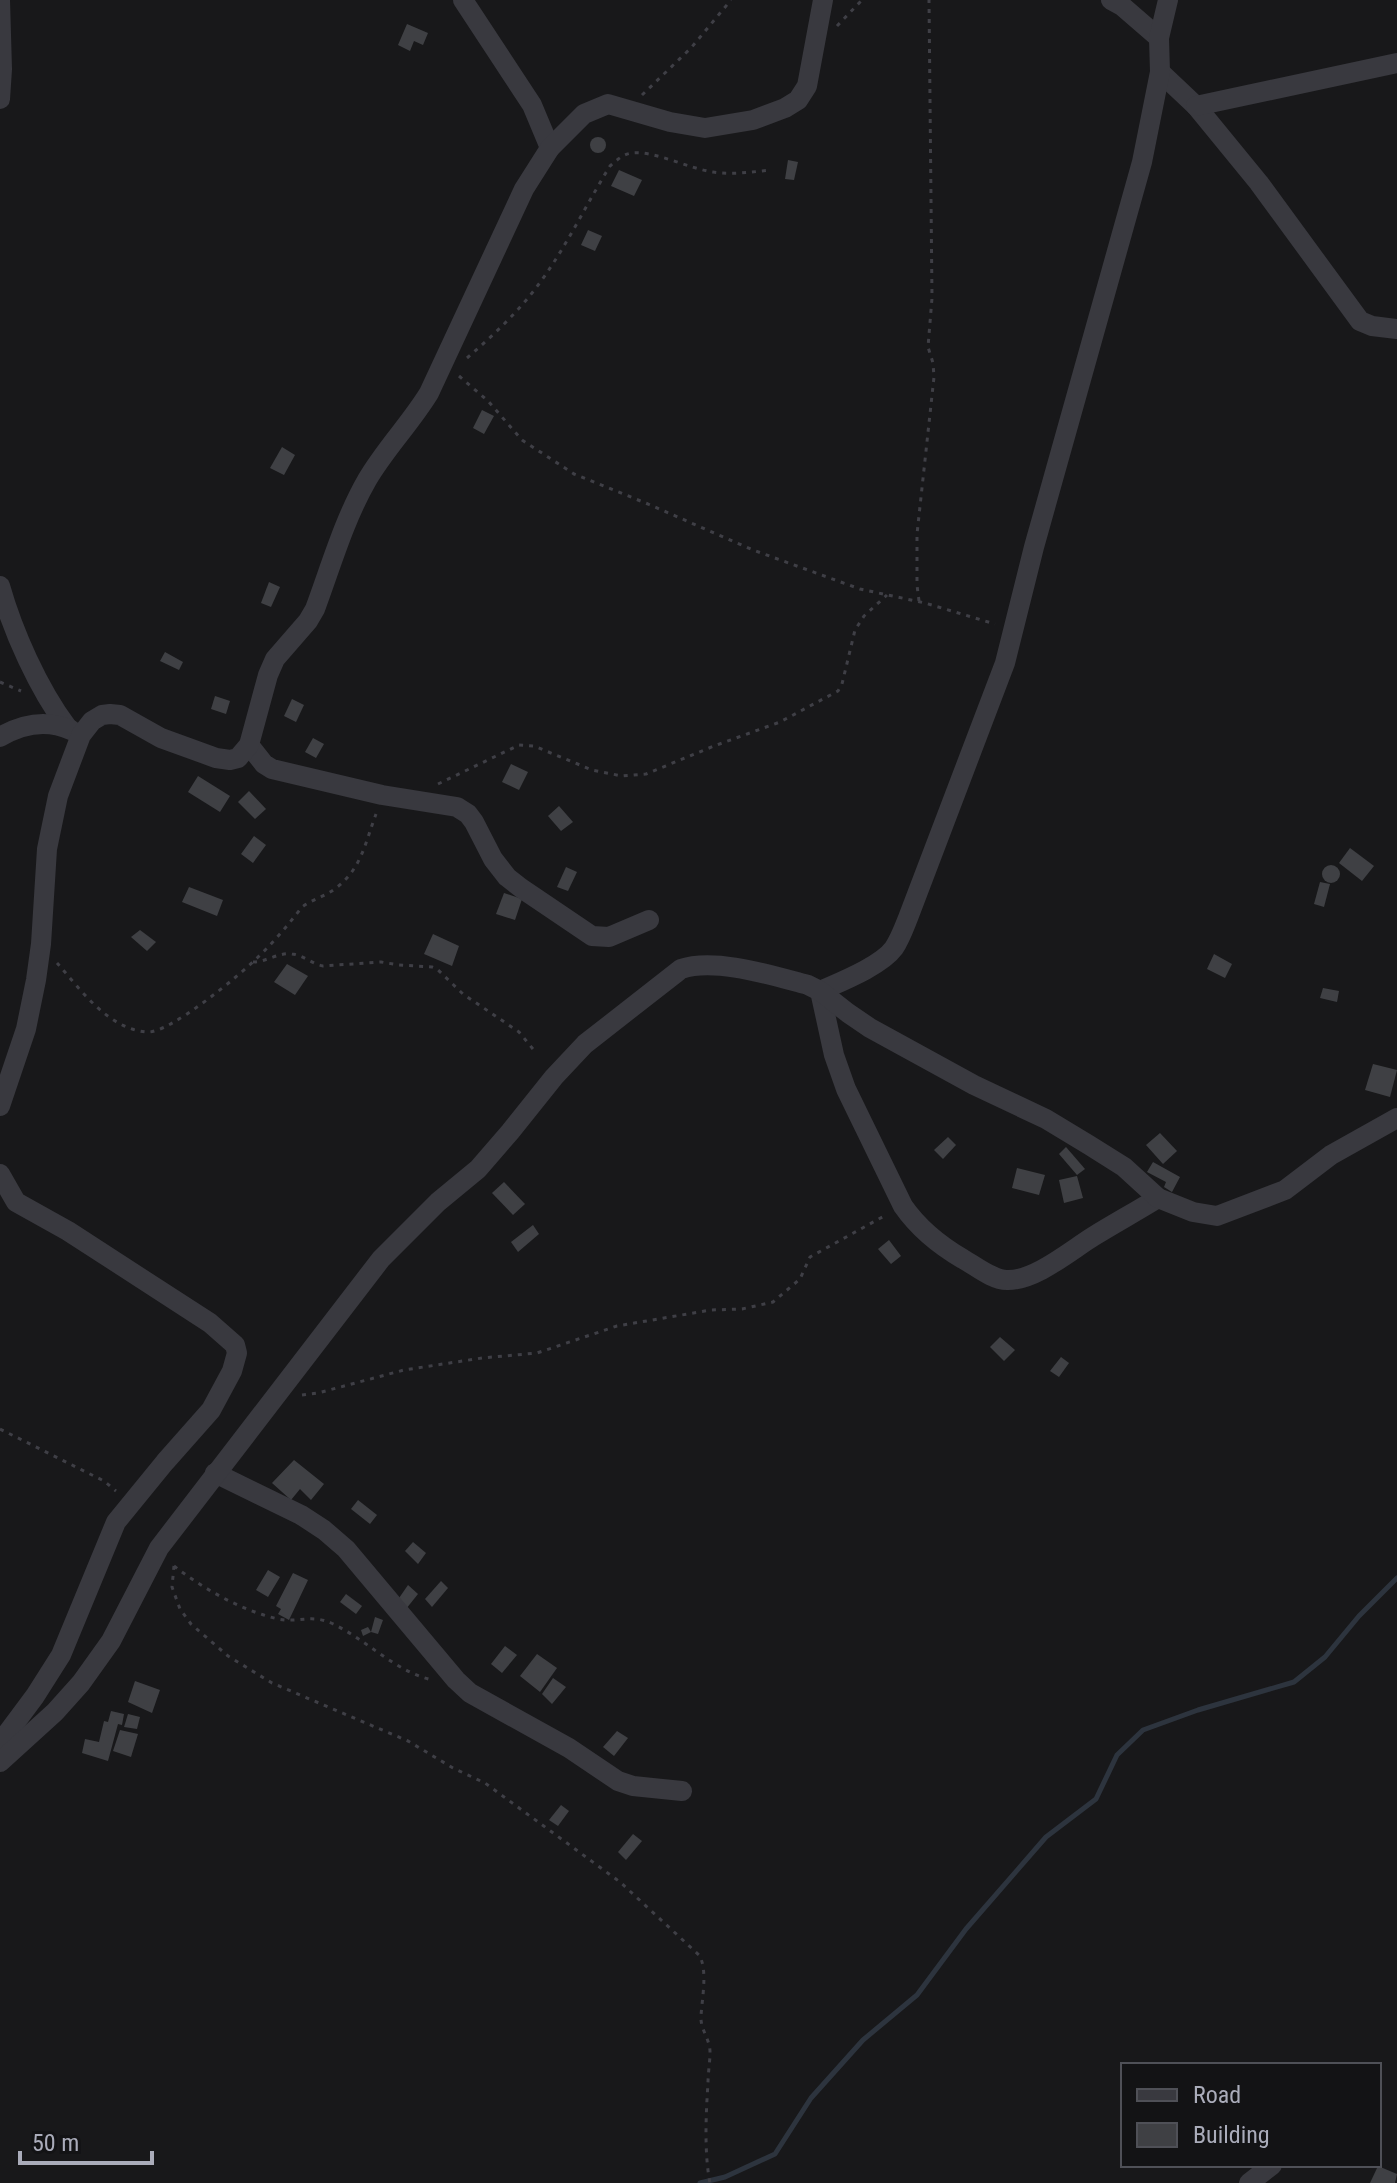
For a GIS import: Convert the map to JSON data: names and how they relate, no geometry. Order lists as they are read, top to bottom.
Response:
{
  "legend": ["Road", "Building"],
  "scale_bar": "50 m"
}
